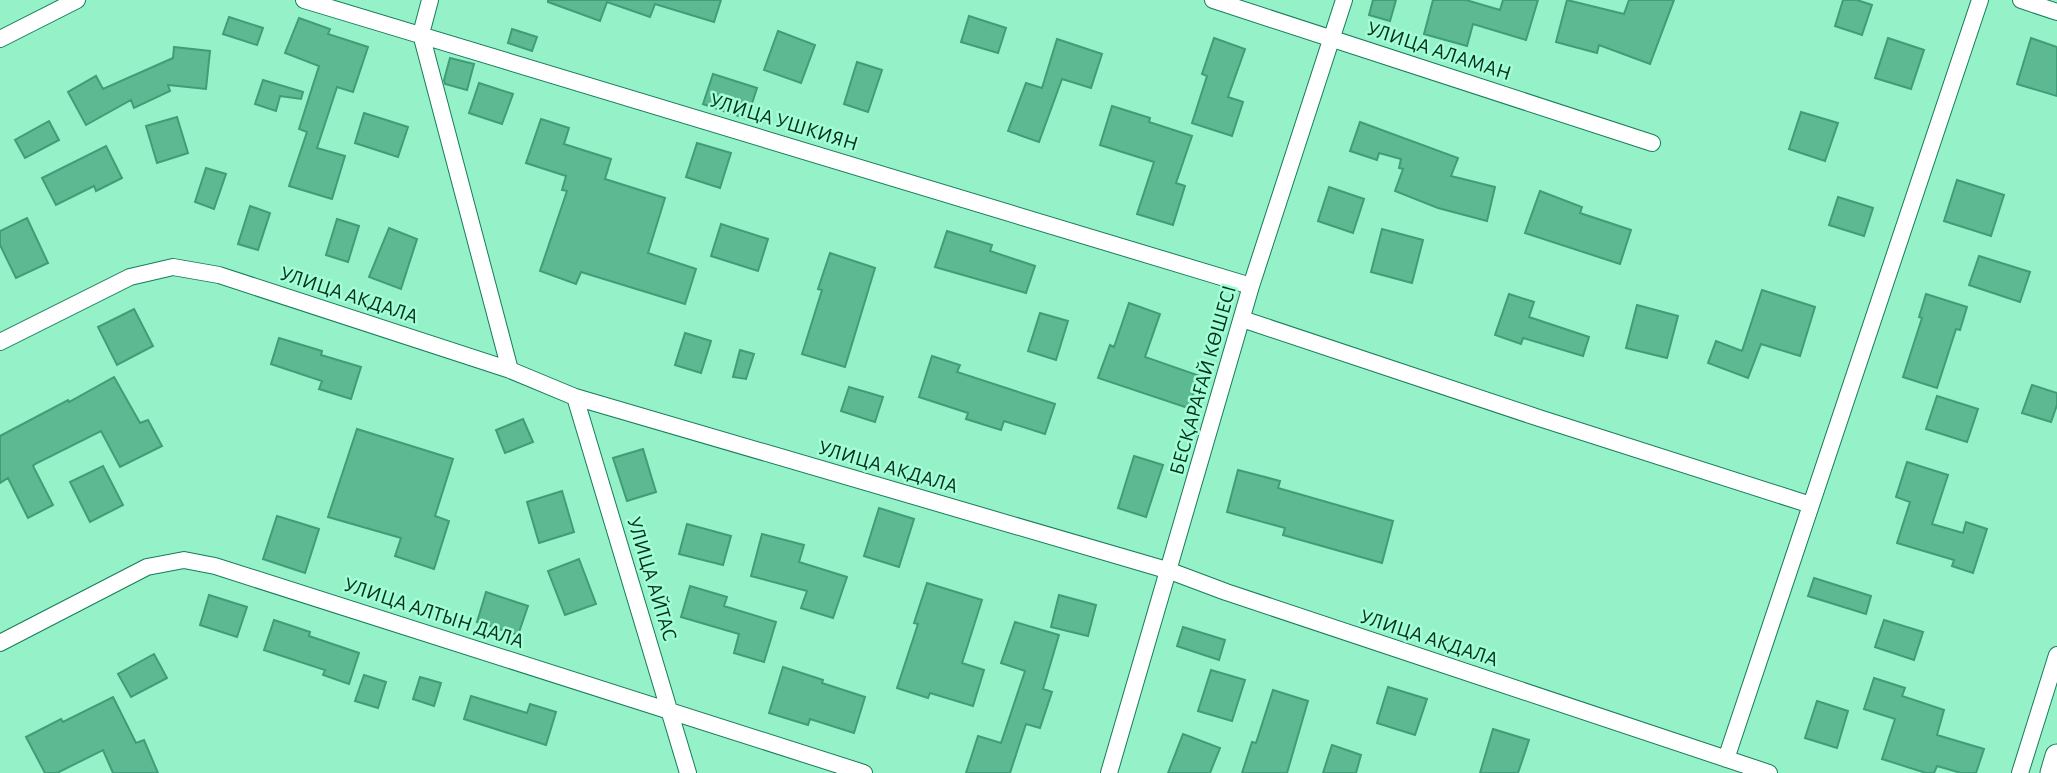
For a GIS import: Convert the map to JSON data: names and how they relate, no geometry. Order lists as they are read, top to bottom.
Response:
{
  "streets": {
    "street": [
      "УЛИЦА АЛАМАН",
      "УЛИЦА УШКИЯН",
      "УЛИЦА АКДАЛА",
      "БЕСҚАРАҒАЙ КӨШЕСІ",
      "УЛИЦА АЙТАС",
      "УЛИЦА АЛТЫН ДАЛА"
    ]
  },
  "crossings": [
    ["УЛИЦА АЛАМАН", "БЕСҚАРАҒАЙ КӨШЕСІ"],
    ["УЛИЦА УШКИЯН", "БЕСҚАРАҒАЙ КӨШЕСІ"],
    ["УЛИЦА АКДАЛА", "БЕСҚАРАҒАЙ КӨШЕСІ"],
    ["УЛИЦА АКДАЛА", "УЛИЦА АЙТАС"],
    ["УЛИЦА АЙТАС", "УЛИЦА АЛТЫН ДАЛА"]
  ]
}
